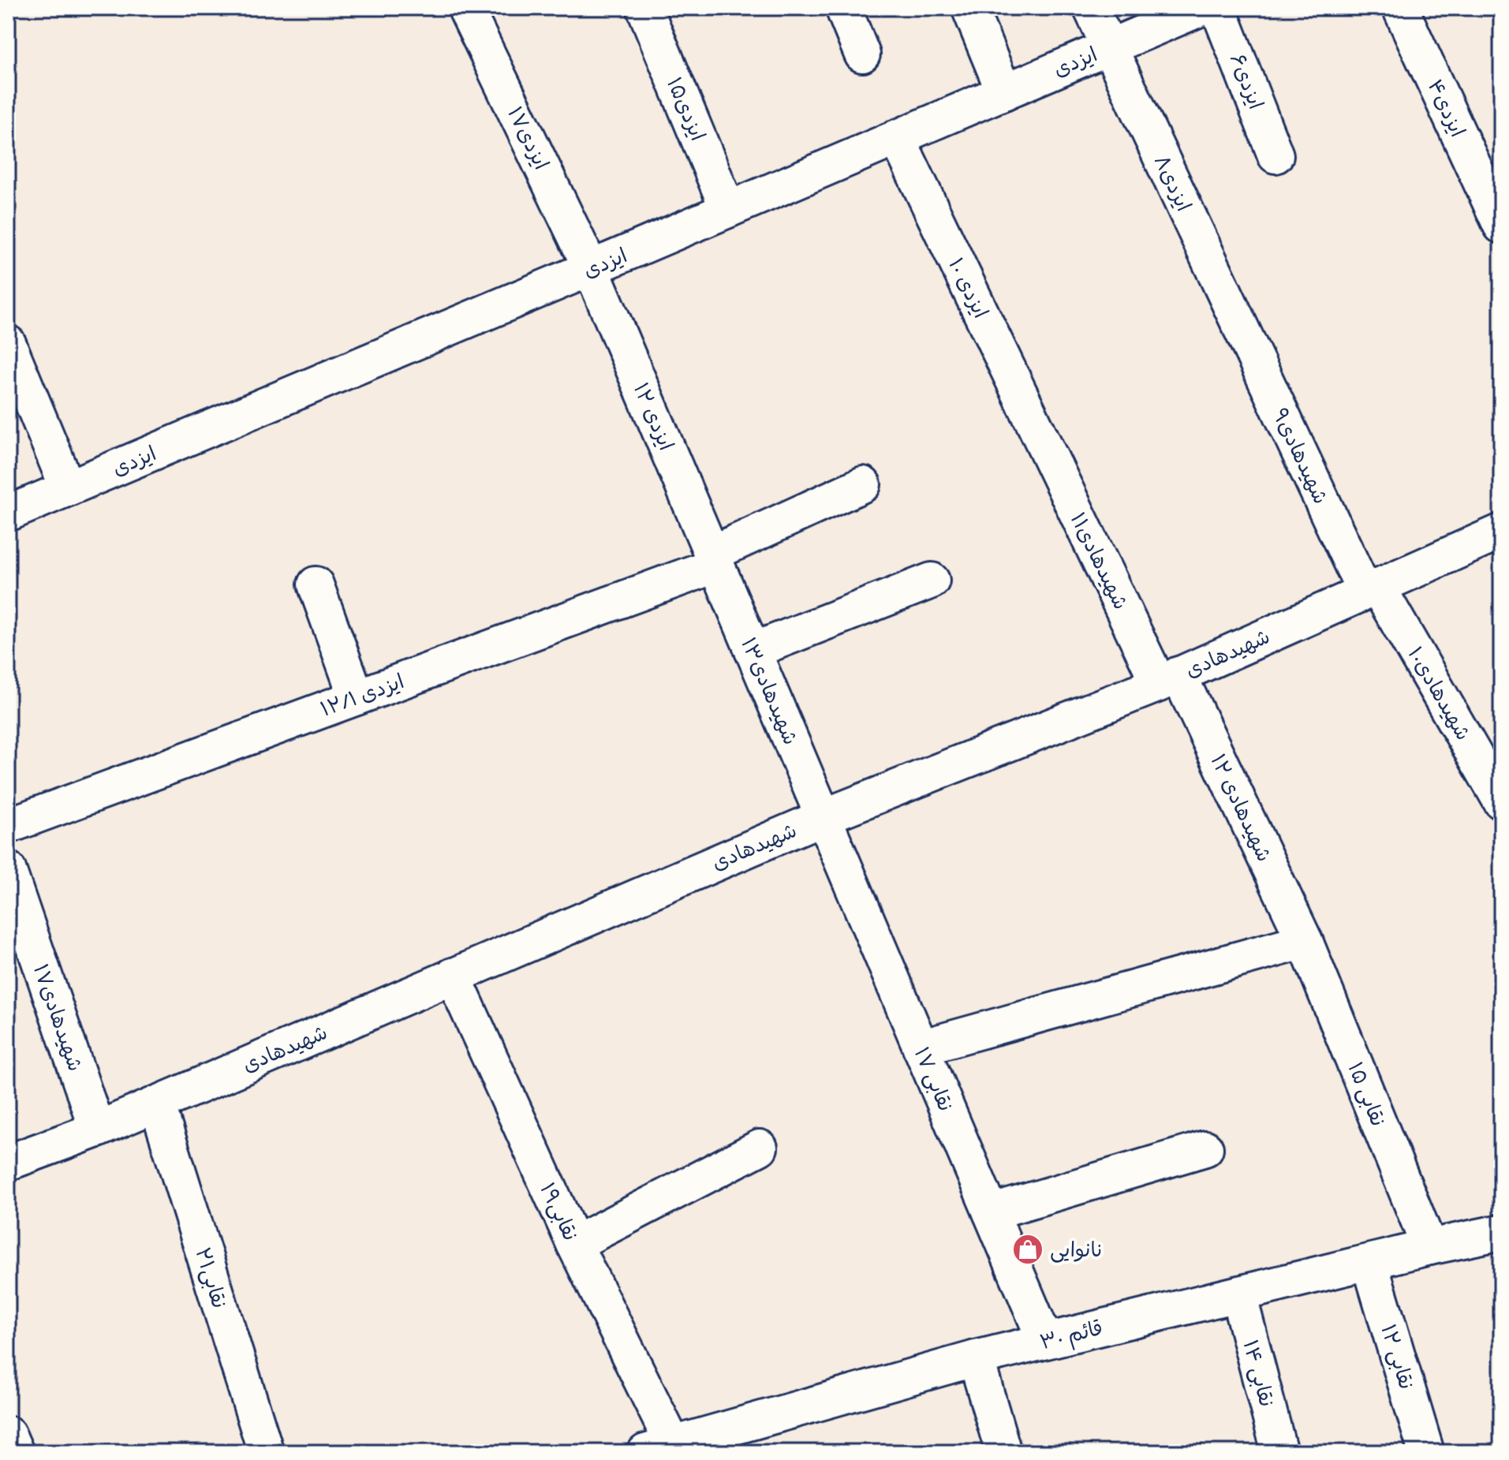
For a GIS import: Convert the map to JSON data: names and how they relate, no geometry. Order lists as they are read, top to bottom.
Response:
{
  "streets": {
    "street": [
      "ایزدی",
      "ایزدی۶",
      "ایزدی۴",
      "ایزدی۱۵",
      "ایزدی۱۷",
      "ایزدی۸",
      "ایزدی ۱۰",
      "ایزدی ۱۲",
      "شهیدهادی۹",
      "شهیدهادی۱۱",
      "شهیدهادی",
      "شهیدهادی۱۳",
      "شهیدهادی۱۰",
      "ایزدی ۱۲/۱",
      "شهیدهادی ۱۲",
      "شهیدهادی۱۷",
      "نقابی ۱۷",
      "نقابی ۱۵",
      "نقابی۱۹",
      "نقابی۲۱",
      "قائم ۳۰",
      "نقابی ۱۲",
      "نقابی ۱۴"
    ]
  },
  "crossings": [
    ["ایزدی", "ایزدی۱۵"],
    ["ایزدی", "ایزدی۱۷"],
    ["ایزدی", "ایزدی۸"],
    ["ایزدی", "ایزدی ۱۰"],
    ["ایزدی", "ایزدی ۱۲"],
    ["ایزدی۱۷", "ایزدی ۱۲"],
    ["ایزدی۸", "شهیدهادی۹"],
    ["ایزدی ۱۰", "شهیدهادی۱۱"],
    ["ایزدی ۱۲", "شهیدهادی۱۳"],
    ["ایزدی ۱۲", "ایزدی ۱۲/۱"],
    ["شهیدهادی۹", "شهیدهادی"],
    ["شهیدهادی۹", "شهیدهادی۱۰"],
    ["شهیدهادی۱۱", "شهیدهادی"],
    ["شهیدهادی۱۱", "شهیدهادی ۱۲"],
    ["شهیدهادی", "شهیدهادی۱۳"],
    ["شهیدهادی", "شهیدهادی۱۰"],
    ["شهیدهادی", "شهیدهادی ۱۲"],
    ["شهیدهادی", "شهیدهادی۱۷"],
    ["شهیدهادی", "نقابی ۱۷"],
    ["شهیدهادی", "نقابی۱۹"],
    ["شهیدهادی", "نقابی۲۱"],
    ["شهیدهادی۱۳", "ایزدی ۱۲/۱"],
    ["شهیدهادی۱۳", "نقابی ۱۷"],
    ["شهیدهادی ۱۲", "نقابی ۱۵"],
    ["نقابی ۱۷", "قائم ۳۰"],
    ["نقابی ۱۵", "قائم ۳۰"],
    ["نقابی۱۹", "قائم ۳۰"],
    ["قائم ۳۰", "نقابی ۱۲"],
    ["قائم ۳۰", "نقابی ۱۴"]
  ],
  "places": {
    "shop": ["نانوایی"]
  }
}
